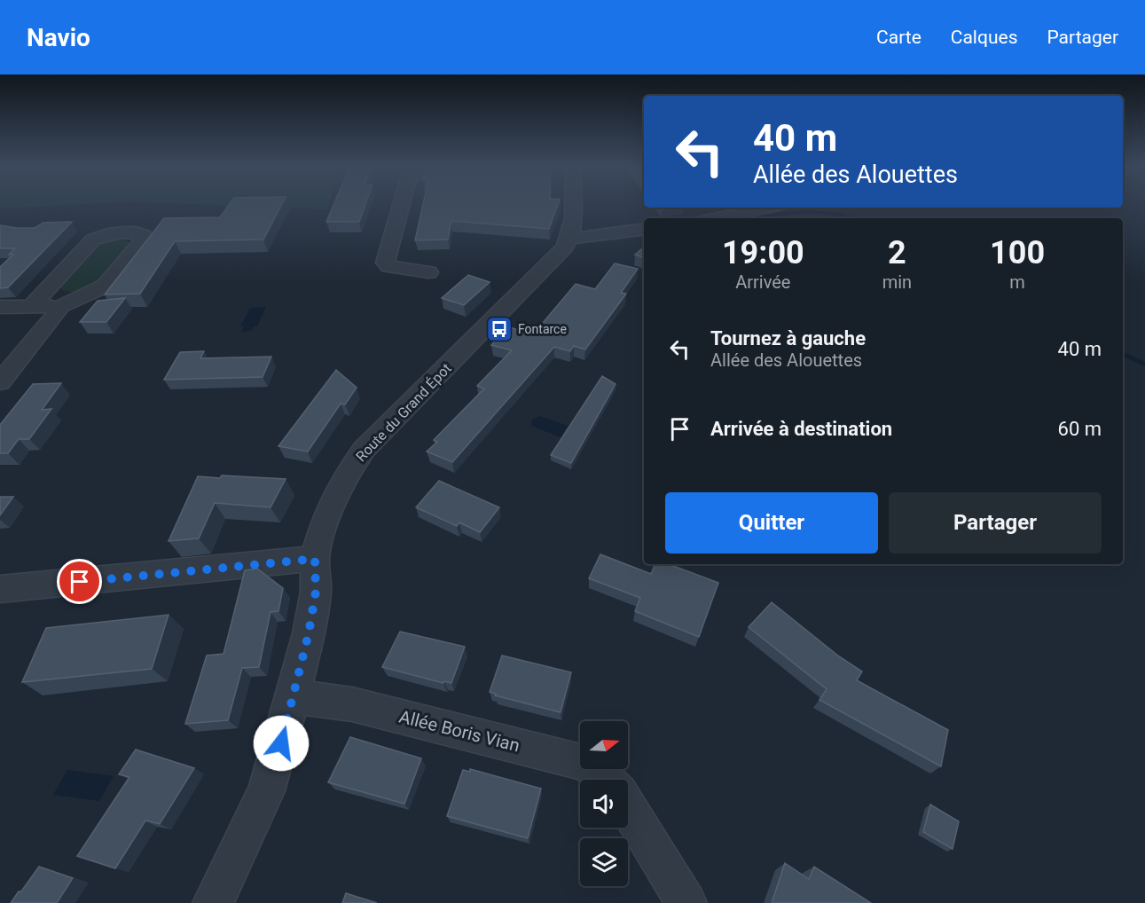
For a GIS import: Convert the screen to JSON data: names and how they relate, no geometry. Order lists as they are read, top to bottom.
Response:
{
  "streets": {
    "street": ["Route du Grand Épot", "Allée Boris Vian"]
  },
  "crossings": [
    ["Route du Grand Épot", "Allée Boris Vian"]
  ],
  "places": {
    "bus stop": ["Fontarce"]
  },
  "north": "right",
  "page": {
    "header": "Navio",
    "nav": ["Carte", "Calques", "Partager"],
    "turn": ["40 m", "Allée des Alouettes"],
    "eta": [
      "19:00",
      "Arrivée",
      "2",
      "min",
      "100",
      "m"
    ],
    "list": [
      {
        "name": "Tournez à gauche",
        "note": "Allée des Alouettes",
        "value": "40 m"
      },
      {
        "name": "Arrivée à destination",
        "value": "60 m"
      }
    ],
    "buttons": ["Quitter", "Partager"]
  }
}
